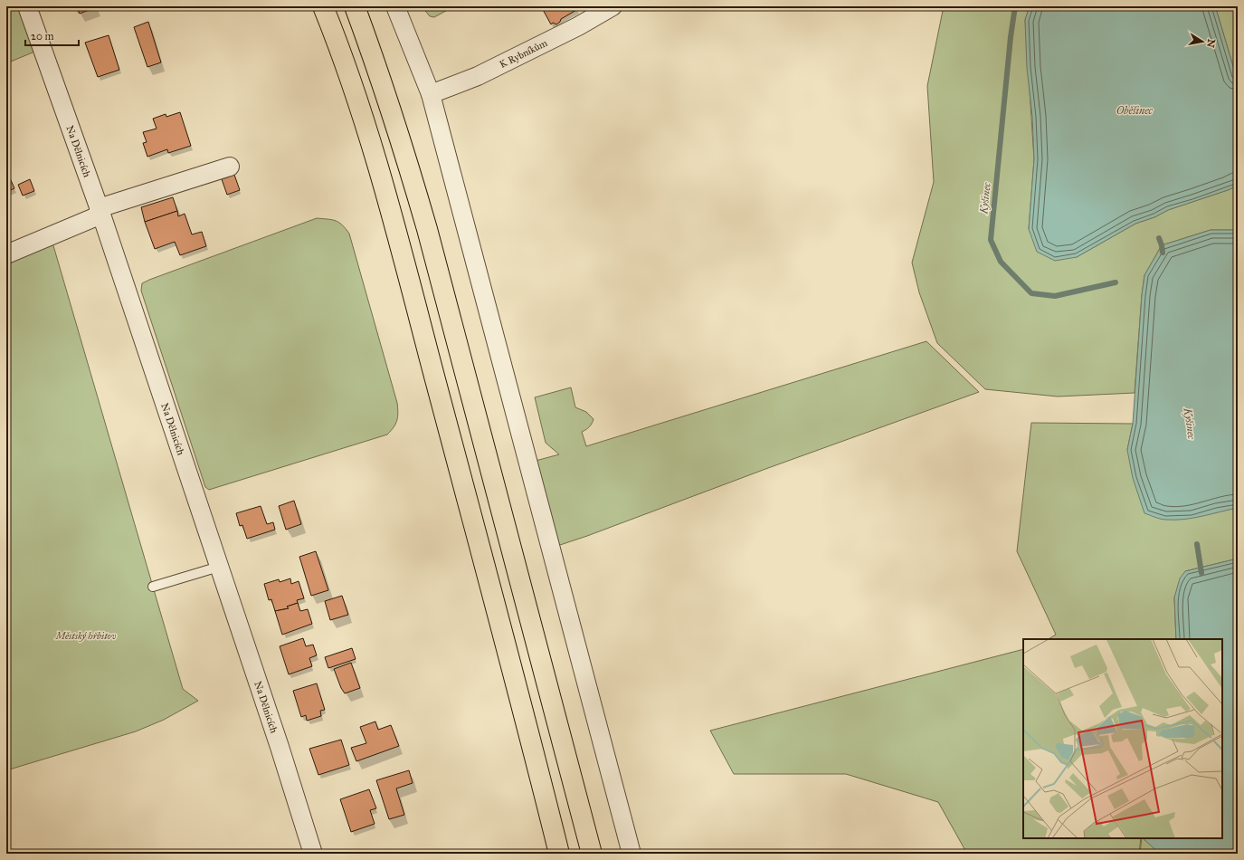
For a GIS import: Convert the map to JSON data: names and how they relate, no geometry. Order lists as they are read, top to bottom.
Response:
{
  "streets": {
    "street": ["K Rybníkům", "Na Dělnicích"]
  },
  "water": ["Oběšinec", "Kyšinec"],
  "parks": ["Městský hřbitov"],
  "scale_bar": "20 m",
  "north": "right"
}
